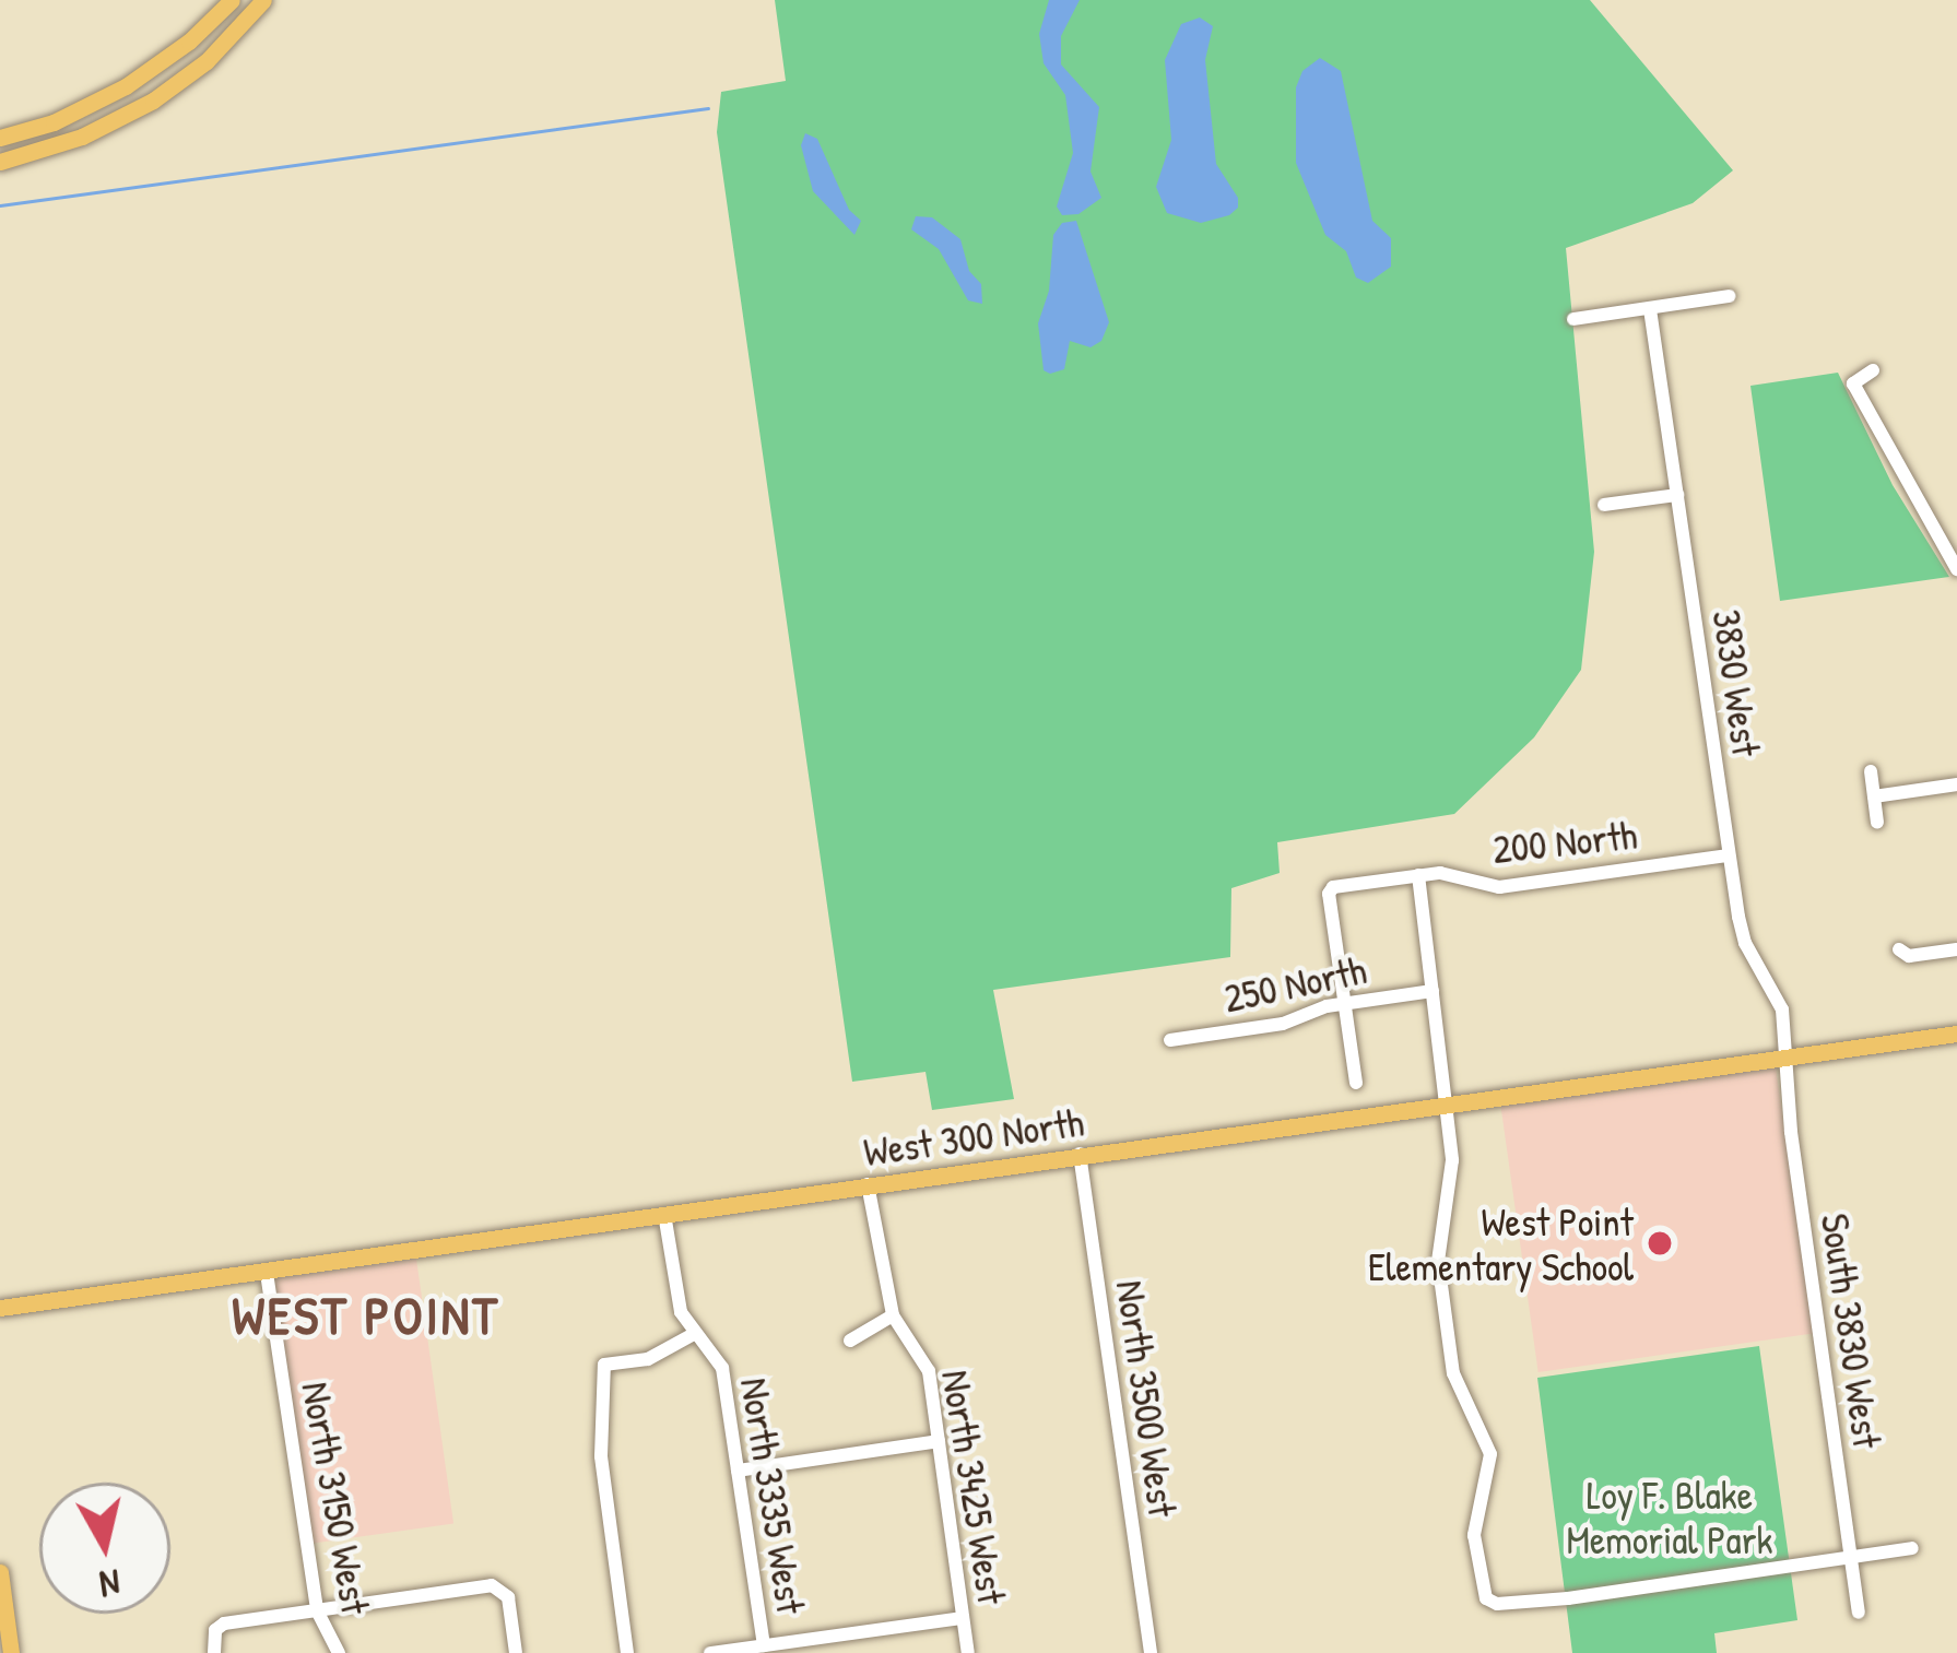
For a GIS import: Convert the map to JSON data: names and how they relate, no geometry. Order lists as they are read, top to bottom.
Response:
{
  "streets": {
    "main road": ["West 300 North"],
    "street": [
      "3830 West",
      "200 North",
      "250 North",
      "South 3830 West",
      "North 3500 West",
      "North 3425 West",
      "North 3335 West",
      "North 3150 West"
    ]
  },
  "crossings": [
    ["3830 West", "200 North"],
    ["3830 West", "West 300 North"],
    ["3830 West", "South 3830 West"],
    ["200 North", "250 North"],
    ["West 300 North", "South 3830 West"],
    ["West 300 North", "North 3500 West"],
    ["West 300 North", "North 3425 West"],
    ["West 300 North", "North 3335 West"],
    ["West 300 North", "North 3150 West"]
  ],
  "districts": ["WEST POINT"],
  "parks": ["Loy F. Blake Memorial Park"],
  "places": ["West Point Elementary School"],
  "north": "bottom"
}
